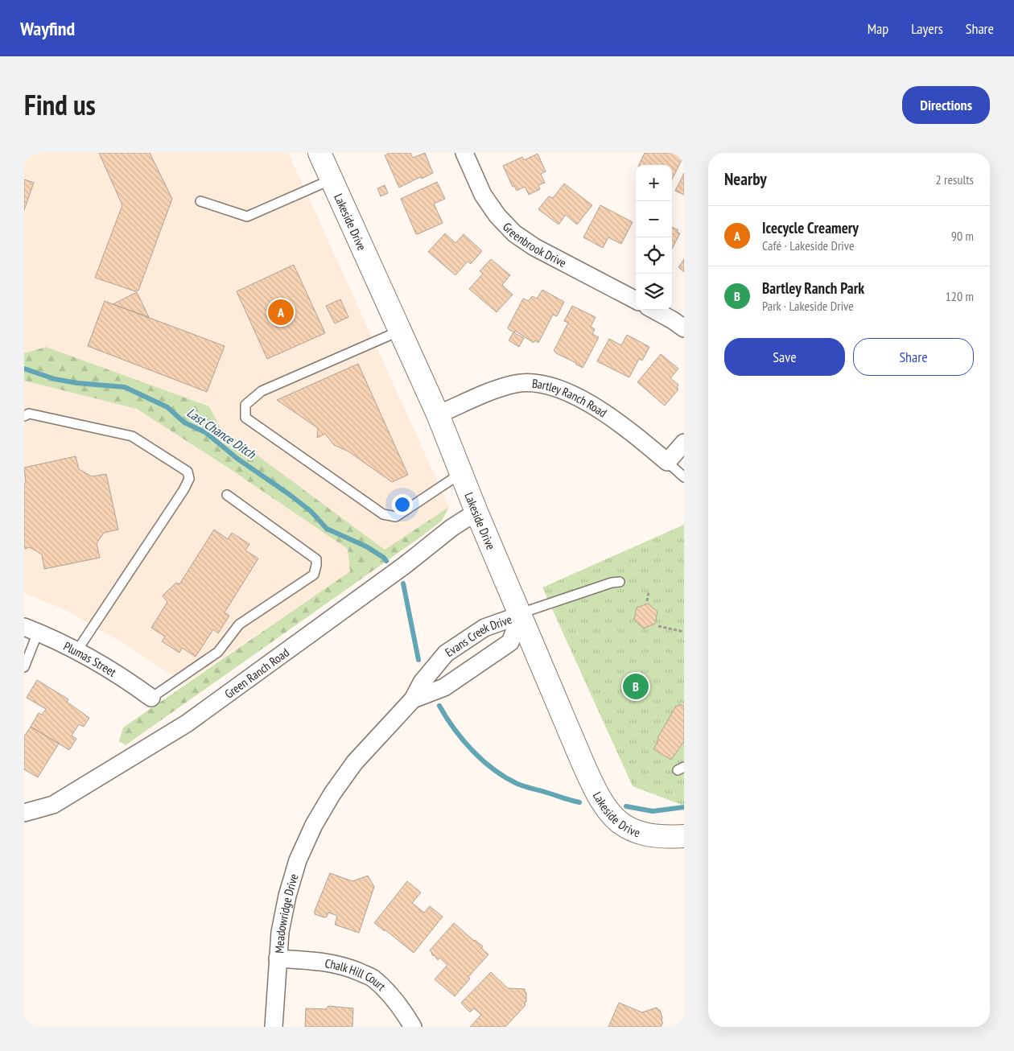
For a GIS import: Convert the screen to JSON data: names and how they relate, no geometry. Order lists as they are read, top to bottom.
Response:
{
  "streets": {
    "street": [
      "Lakeside Drive",
      "Greenbrook Drive",
      "Bartley Ranch Road",
      "Evans Creek Drive",
      "Plumas Street",
      "Green Ranch Road",
      "Meadowridge Drive",
      "Chalk Hill Court"
    ]
  },
  "crossings": [
    ["Lakeside Drive", "Bartley Ranch Road"],
    ["Lakeside Drive", "Evans Creek Drive"],
    ["Lakeside Drive", "Green Ranch Road"],
    ["Evans Creek Drive", "Meadowridge Drive"],
    ["Meadowridge Drive", "Chalk Hill Court"]
  ],
  "water": ["Last Chance Ditch"],
  "page": {
    "header": "Wayfind",
    "nav": ["Map", "Layers", "Share"],
    "title": "Find us",
    "buttons": [
      "Directions",
      ["Save", "Share"]
    ],
    "heading": ["Nearby", "2 results"],
    "map_buttons": ["+", "−"],
    "list": [
      {
        "mark": "A",
        "name": "Icecycle Creamery",
        "note": "Café · Lakeside Drive",
        "value": "90 m"
      },
      {
        "mark": "B",
        "name": "Bartley Ranch Park",
        "note": "Park · Lakeside Drive",
        "value": "120 m"
      }
    ],
    "pins": ["A", "B"]
  }
}
